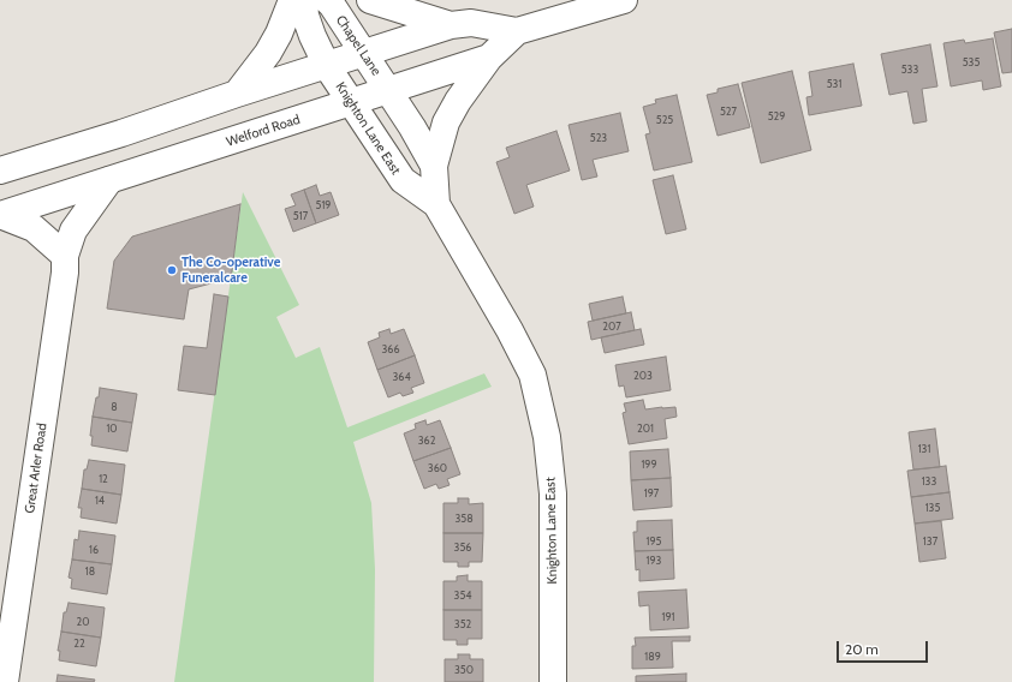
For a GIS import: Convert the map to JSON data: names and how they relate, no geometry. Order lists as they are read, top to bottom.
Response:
{
  "streets": {
    "street": [
      "Chapel Lane",
      "Knighton Lane East",
      "Welford Road",
      "Great Arler Road"
    ]
  },
  "crossings": [
    ["Chapel Lane", "Knighton Lane East"],
    ["Chapel Lane", "Welford Road"],
    ["Knighton Lane East", "Welford Road"],
    ["Welford Road", "Great Arler Road"]
  ],
  "places": ["The Co-operative Funeralcare"],
  "house_numbers": [
    "535",
    "533",
    "531",
    "527",
    "529",
    "525",
    "523",
    "519",
    "517",
    "207",
    "366",
    "203",
    "364",
    "8",
    "10",
    "201",
    "362",
    "131",
    "199",
    "360",
    "12",
    "133",
    "197",
    "14",
    "135",
    "358",
    "195",
    "137",
    "356",
    "16",
    "193",
    "18",
    "354",
    "191",
    "20",
    "352",
    "22",
    "189",
    "350"
  ],
  "scale_bar": "20 m"
}
